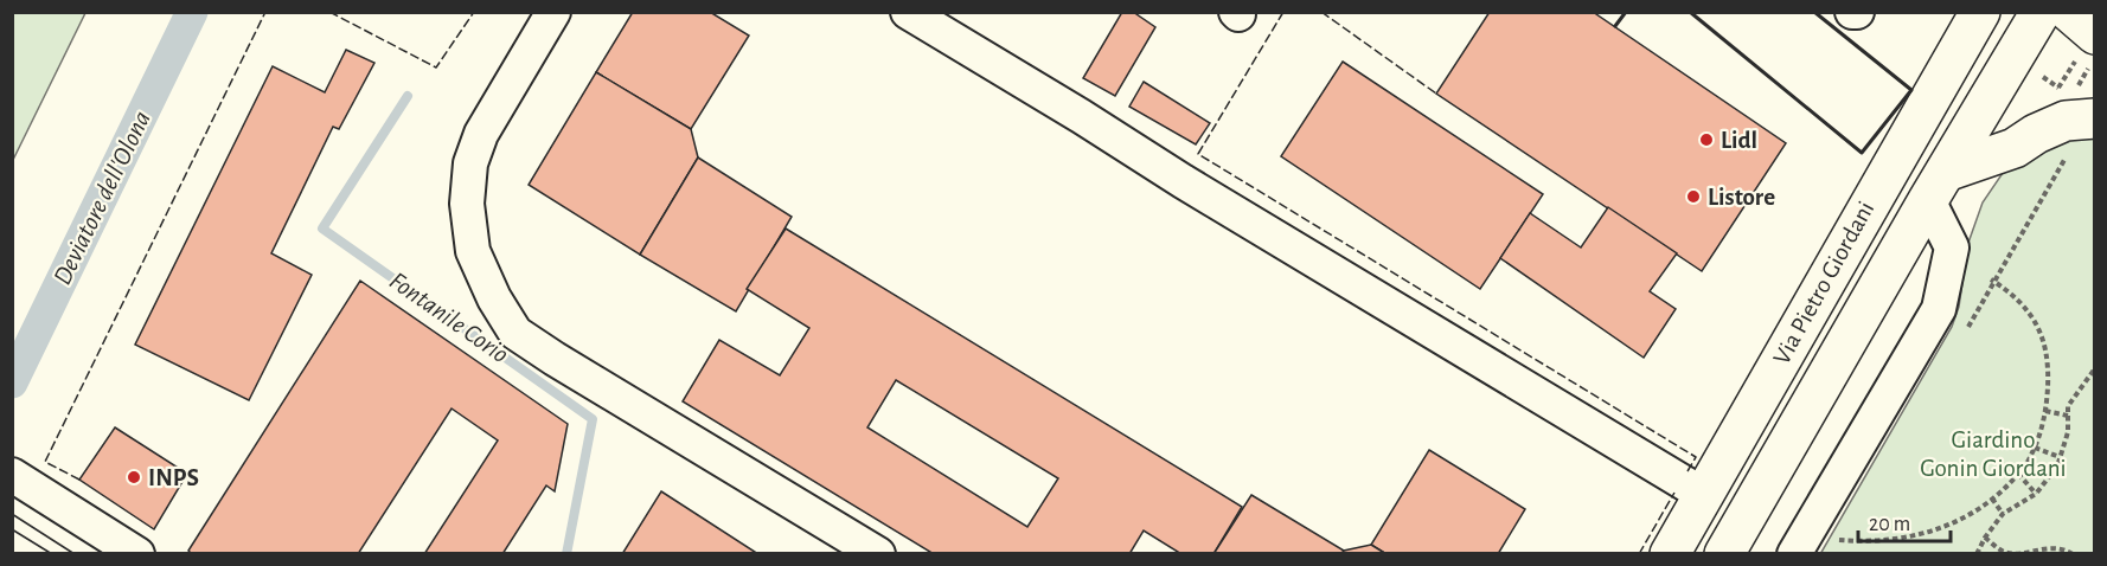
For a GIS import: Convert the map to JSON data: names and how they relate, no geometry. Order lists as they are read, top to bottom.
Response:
{
  "streets": {
    "main road": ["Via Pietro Giordani"]
  },
  "water": ["Deviatore dell'Olona", "Fontanile Corio"],
  "parks": ["Giardino Gonin Giordani"],
  "places": ["Lidl", "Listore", "INPS"],
  "scale_bar": "20 m"
}
